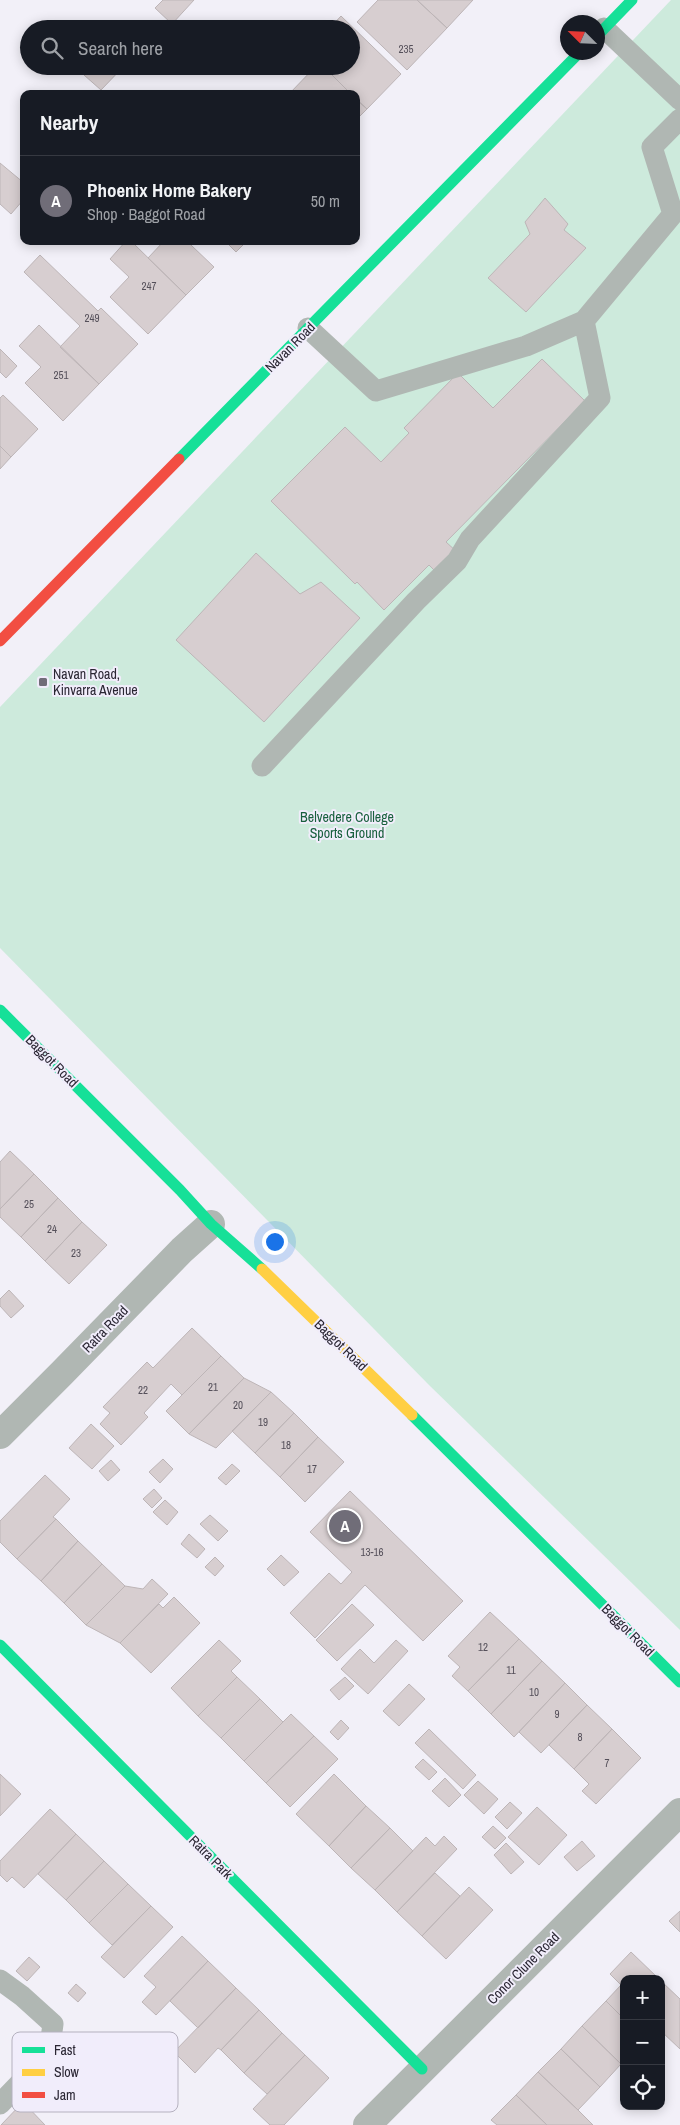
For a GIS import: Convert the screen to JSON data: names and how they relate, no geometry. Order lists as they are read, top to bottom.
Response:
{
  "streets": {
    "street": [
      "Navan Road",
      "Baggot Road",
      "Ratra Road",
      "Ratra Park",
      "Conor Clune Road"
    ]
  },
  "crossings": [
    ["Baggot Road", "Ratra Road"],
    ["Ratra Park", "Conor Clune Road"]
  ],
  "parks": ["Belvedere College Sports Ground"],
  "places": {
    "transit": ["Navan Road, Kinvarra Avenue"]
  },
  "house_numbers": [
    "235",
    "247",
    "249",
    "251",
    "25",
    "24",
    "23",
    "21",
    "22",
    "20",
    "19",
    "18",
    "17",
    "13-16",
    "12",
    "11",
    "10",
    "9",
    "8",
    "7"
  ],
  "legend": ["Fast", "Slow", "Jam"],
  "north": "top left",
  "page": {
    "search": "Search here",
    "heading": "Nearby",
    "list": [
      {
        "mark": "A",
        "name": "Phoenix Home Bakery",
        "note": "Shop · Baggot Road",
        "value": "50 m"
      }
    ],
    "pins": "A",
    "map_buttons": ["+", "−"]
  }
}
